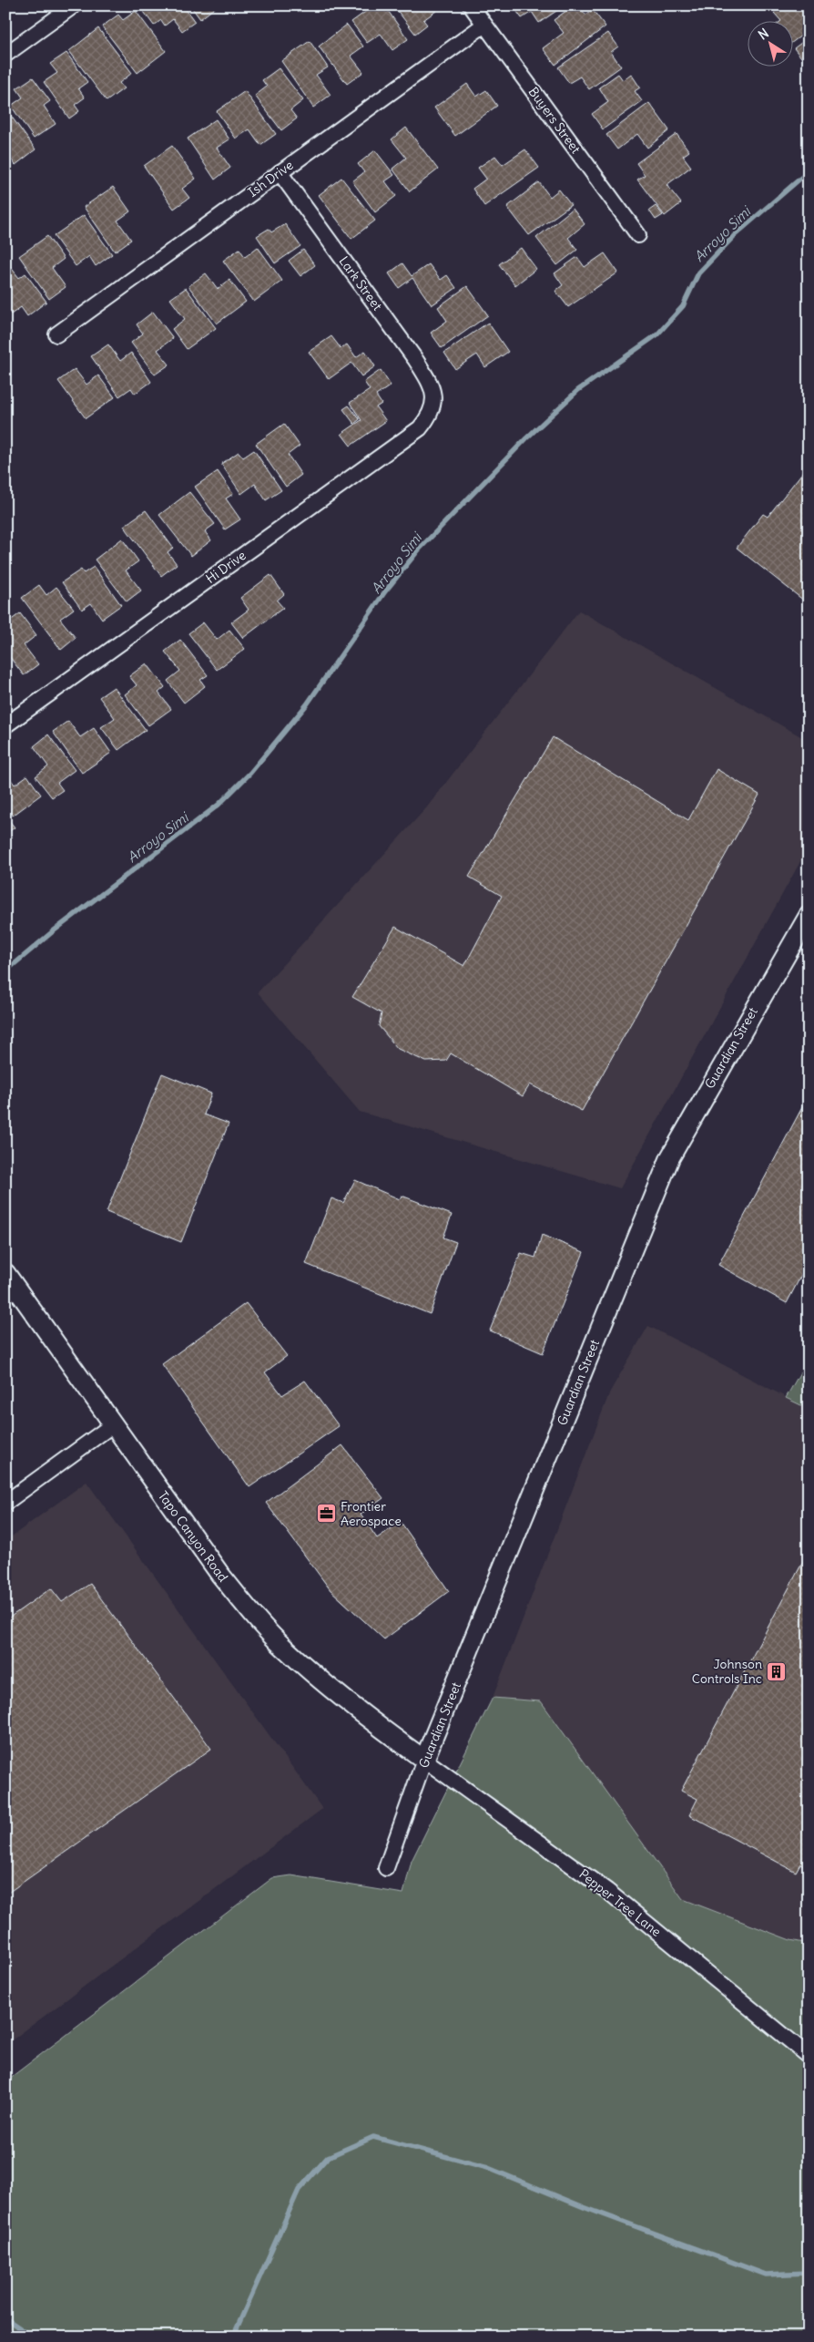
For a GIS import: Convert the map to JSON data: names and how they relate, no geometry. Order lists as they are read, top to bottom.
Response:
{
  "streets": {
    "street": [
      "Buyers Street",
      "Ish Drive",
      "Lark Street",
      "Hi Drive",
      "Guardian Street",
      "Tapo Canyon Road",
      "Pepper Tree Lane"
    ]
  },
  "crossings": [
    ["Buyers Street", "Ish Drive"],
    ["Ish Drive", "Lark Street"],
    ["Lark Street", "Hi Drive"],
    ["Guardian Street", "Tapo Canyon Road"],
    ["Guardian Street", "Pepper Tree Lane"],
    ["Tapo Canyon Road", "Pepper Tree Lane"]
  ],
  "water": ["Arroyo Simi"],
  "places": {
    "office": ["Frontier Aerospace"],
    "building": ["Johnson Controls Inc"]
  },
  "north": "top left"
}
